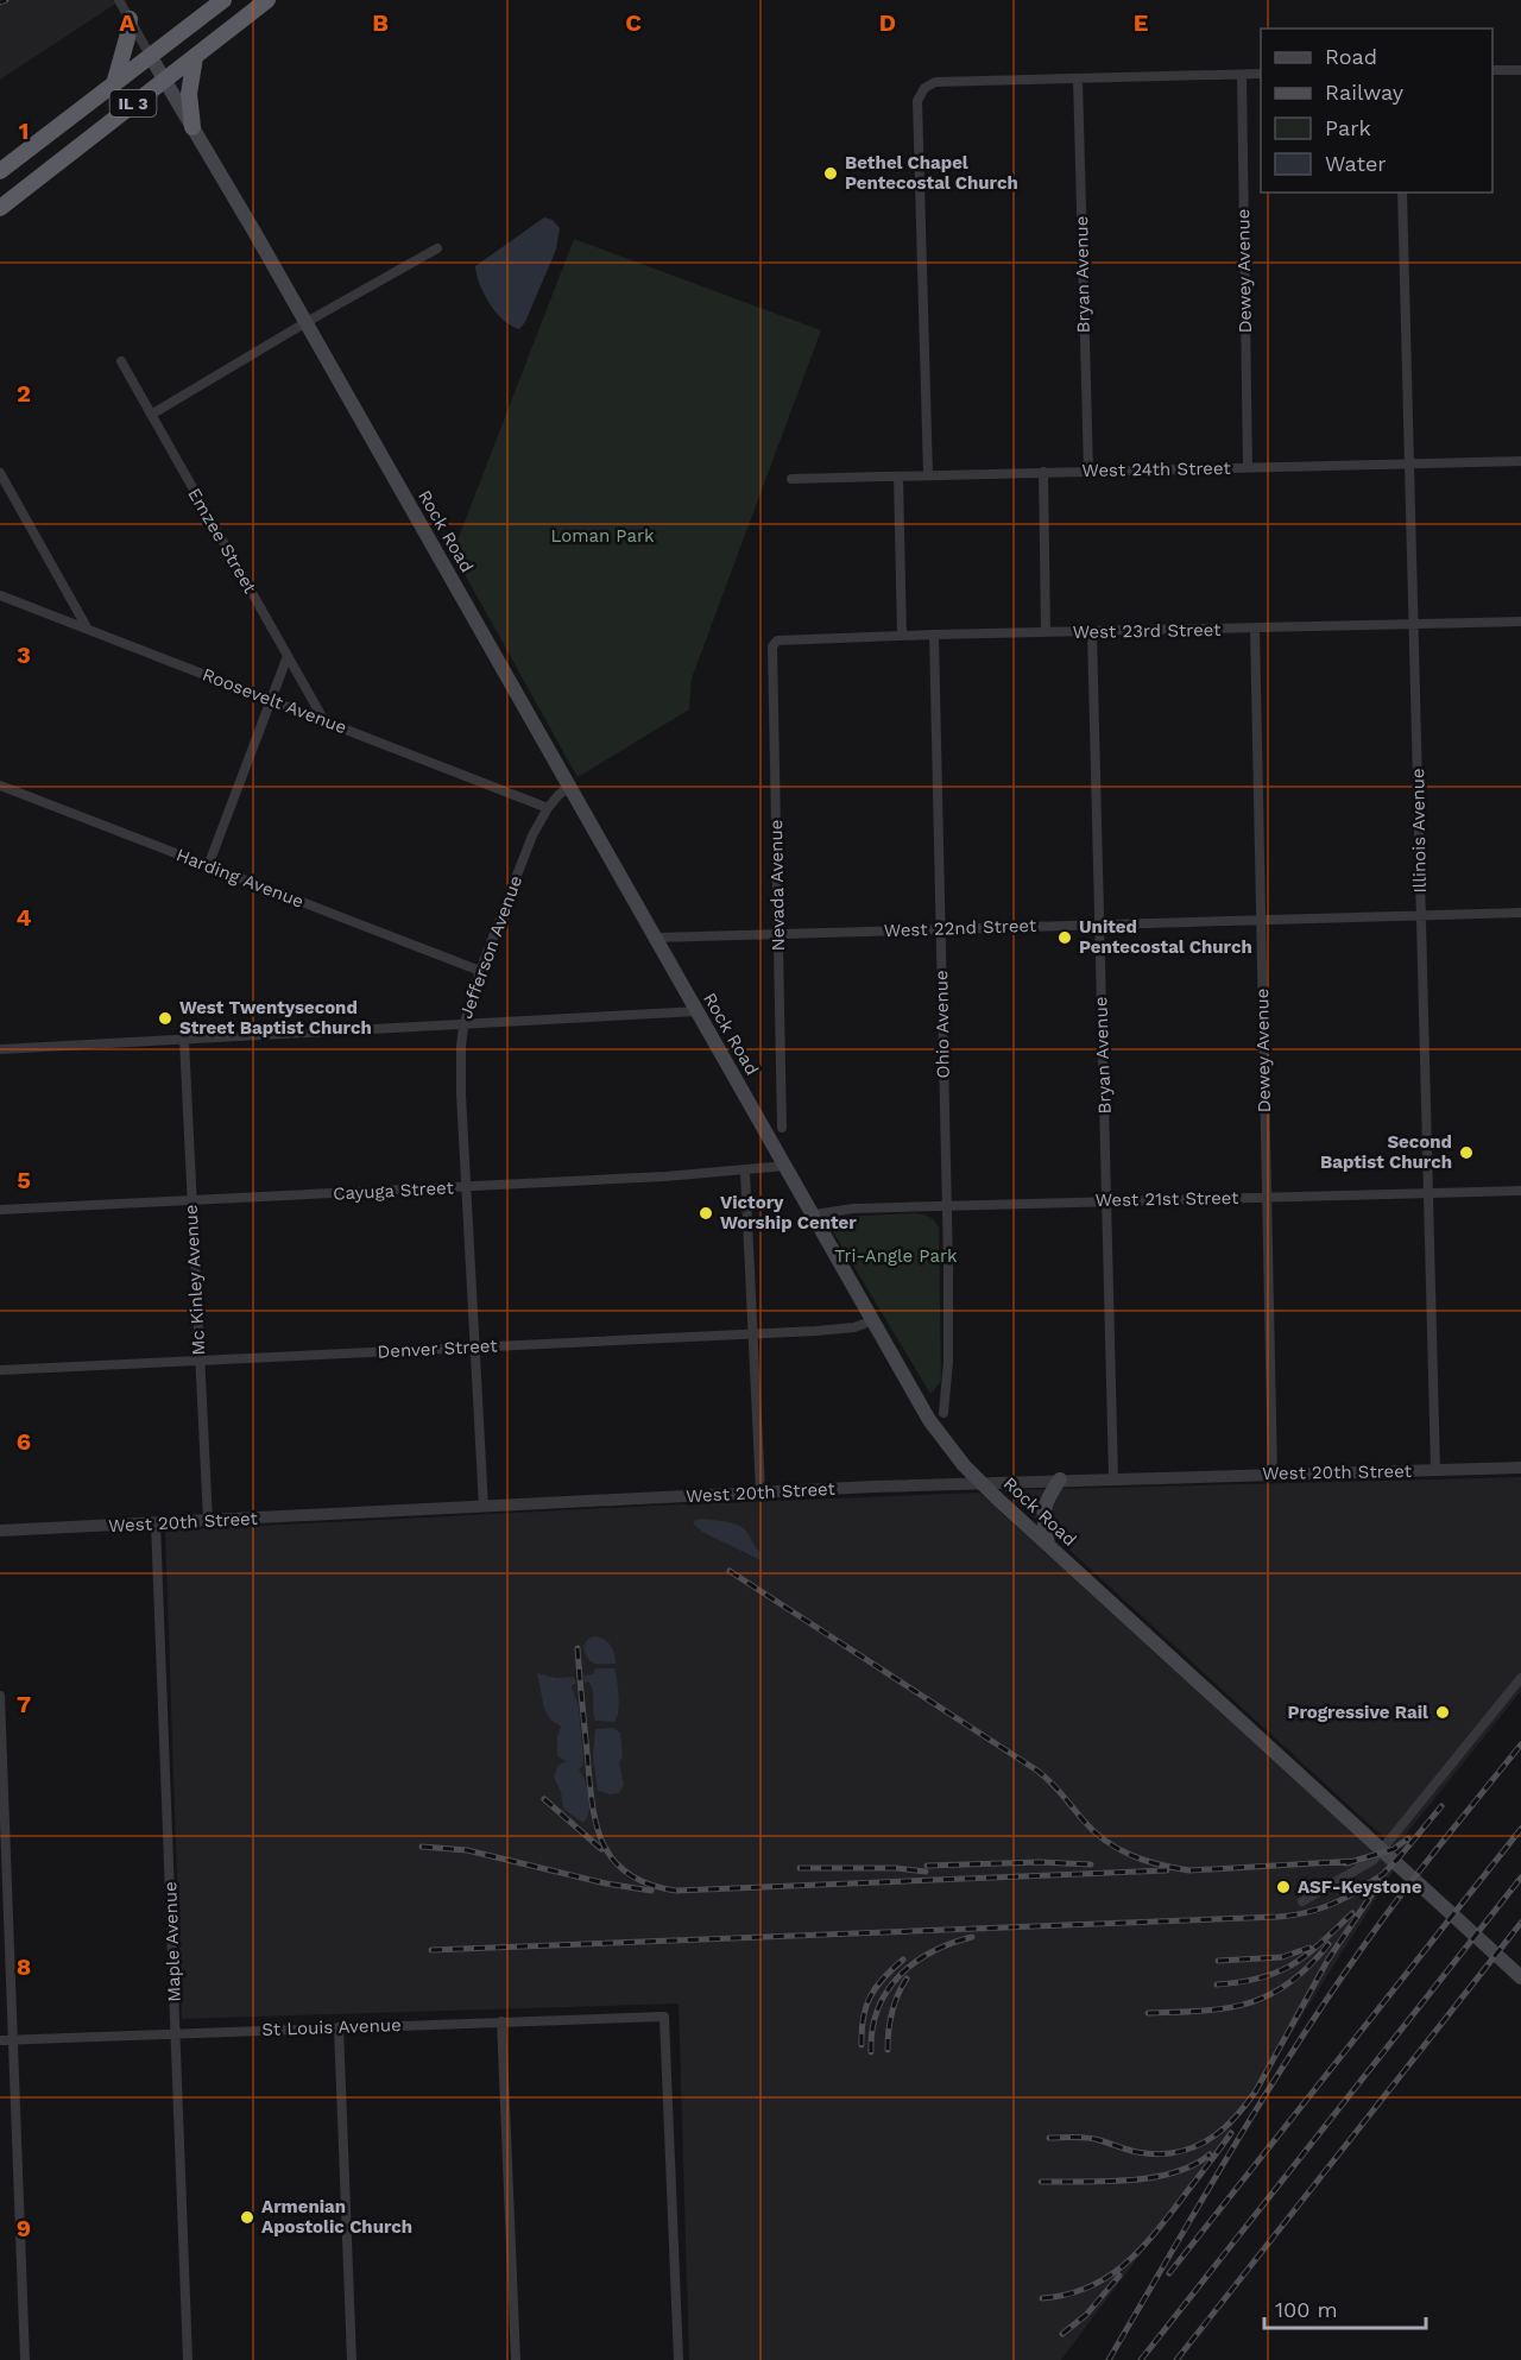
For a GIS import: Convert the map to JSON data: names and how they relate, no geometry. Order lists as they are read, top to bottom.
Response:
{
  "streets": {
    "highway": ["IL 3"],
    "main road": ["Rock Road"],
    "street": [
      "Dewey Avenue",
      "Bryan Avenue",
      "West 24th Street",
      "Emzee Street",
      "West 23rd Street",
      "Roosevelt Avenue",
      "Illinois Avenue",
      "Harding Avenue",
      "Nevada Avenue",
      "West 22nd Street",
      "Jefferson Avenue",
      "Ohio Avenue",
      "Cayuga Street",
      "West 21st Street",
      "Mc Kinley Avenue",
      "Denver Street",
      "West 20th Street",
      "Maple Avenue",
      "St Louis Avenue"
    ]
  },
  "crossings": [
    ["IL 3", "Rock Road"],
    ["Dewey Avenue", "West 24th Street"],
    ["Dewey Avenue", "West 23rd Street"],
    ["Dewey Avenue", "West 22nd Street"],
    ["Dewey Avenue", "West 21st Street"],
    ["Dewey Avenue", "West 20th Street"],
    ["Bryan Avenue", "West 24th Street"],
    ["Bryan Avenue", "West 23rd Street"],
    ["Bryan Avenue", "West 22nd Street"],
    ["Bryan Avenue", "West 21st Street"],
    ["Bryan Avenue", "West 20th Street"],
    ["West 24th Street", "Illinois Avenue"],
    ["Rock Road", "West 22nd Street"],
    ["Rock Road", "Jefferson Avenue"],
    ["Rock Road", "Cayuga Street"],
    ["Rock Road", "West 21st Street"],
    ["Rock Road", "Denver Street"],
    ["Rock Road", "West 20th Street"],
    ["Emzee Street", "Roosevelt Avenue"],
    ["West 23rd Street", "Illinois Avenue"],
    ["West 23rd Street", "Nevada Avenue"],
    ["West 23rd Street", "Ohio Avenue"],
    ["Roosevelt Avenue", "Jefferson Avenue"],
    ["Illinois Avenue", "West 22nd Street"],
    ["Illinois Avenue", "West 21st Street"],
    ["Illinois Avenue", "West 20th Street"],
    ["Harding Avenue", "Jefferson Avenue"],
    ["Nevada Avenue", "West 22nd Street"],
    ["West 22nd Street", "Ohio Avenue"],
    ["Jefferson Avenue", "Cayuga Street"],
    ["Jefferson Avenue", "Denver Street"],
    ["Jefferson Avenue", "West 20th Street"],
    ["Ohio Avenue", "West 21st Street"],
    ["Cayuga Street", "Mc Kinley Avenue"],
    ["Mc Kinley Avenue", "Denver Street"],
    ["Mc Kinley Avenue", "West 20th Street"],
    ["West 20th Street", "Maple Avenue"],
    ["Maple Avenue", "St Louis Avenue"]
  ],
  "parks": ["Loman Park", "Tri-Angle Park"],
  "places": [
    "Bethel Chapel Pentecostal Church",
    "United Pentecostal Church",
    "West Twentysecond Street Baptist Church",
    "Second Baptist Church",
    "Victory Worship Center",
    "Progressive Rail",
    "ASF-Keystone",
    "Armenian Apostolic Church"
  ],
  "legend": [
    "Road",
    "Railway",
    "Park",
    "Water"
  ],
  "scale_bar": "100 m",
  "grid": {
    "columns": [
      "A",
      "B",
      "C",
      "D",
      "E"
    ],
    "rows": [
      "1",
      "2",
      "3",
      "4",
      "5",
      "6",
      "7",
      "8",
      "9"
    ]
  }
}
